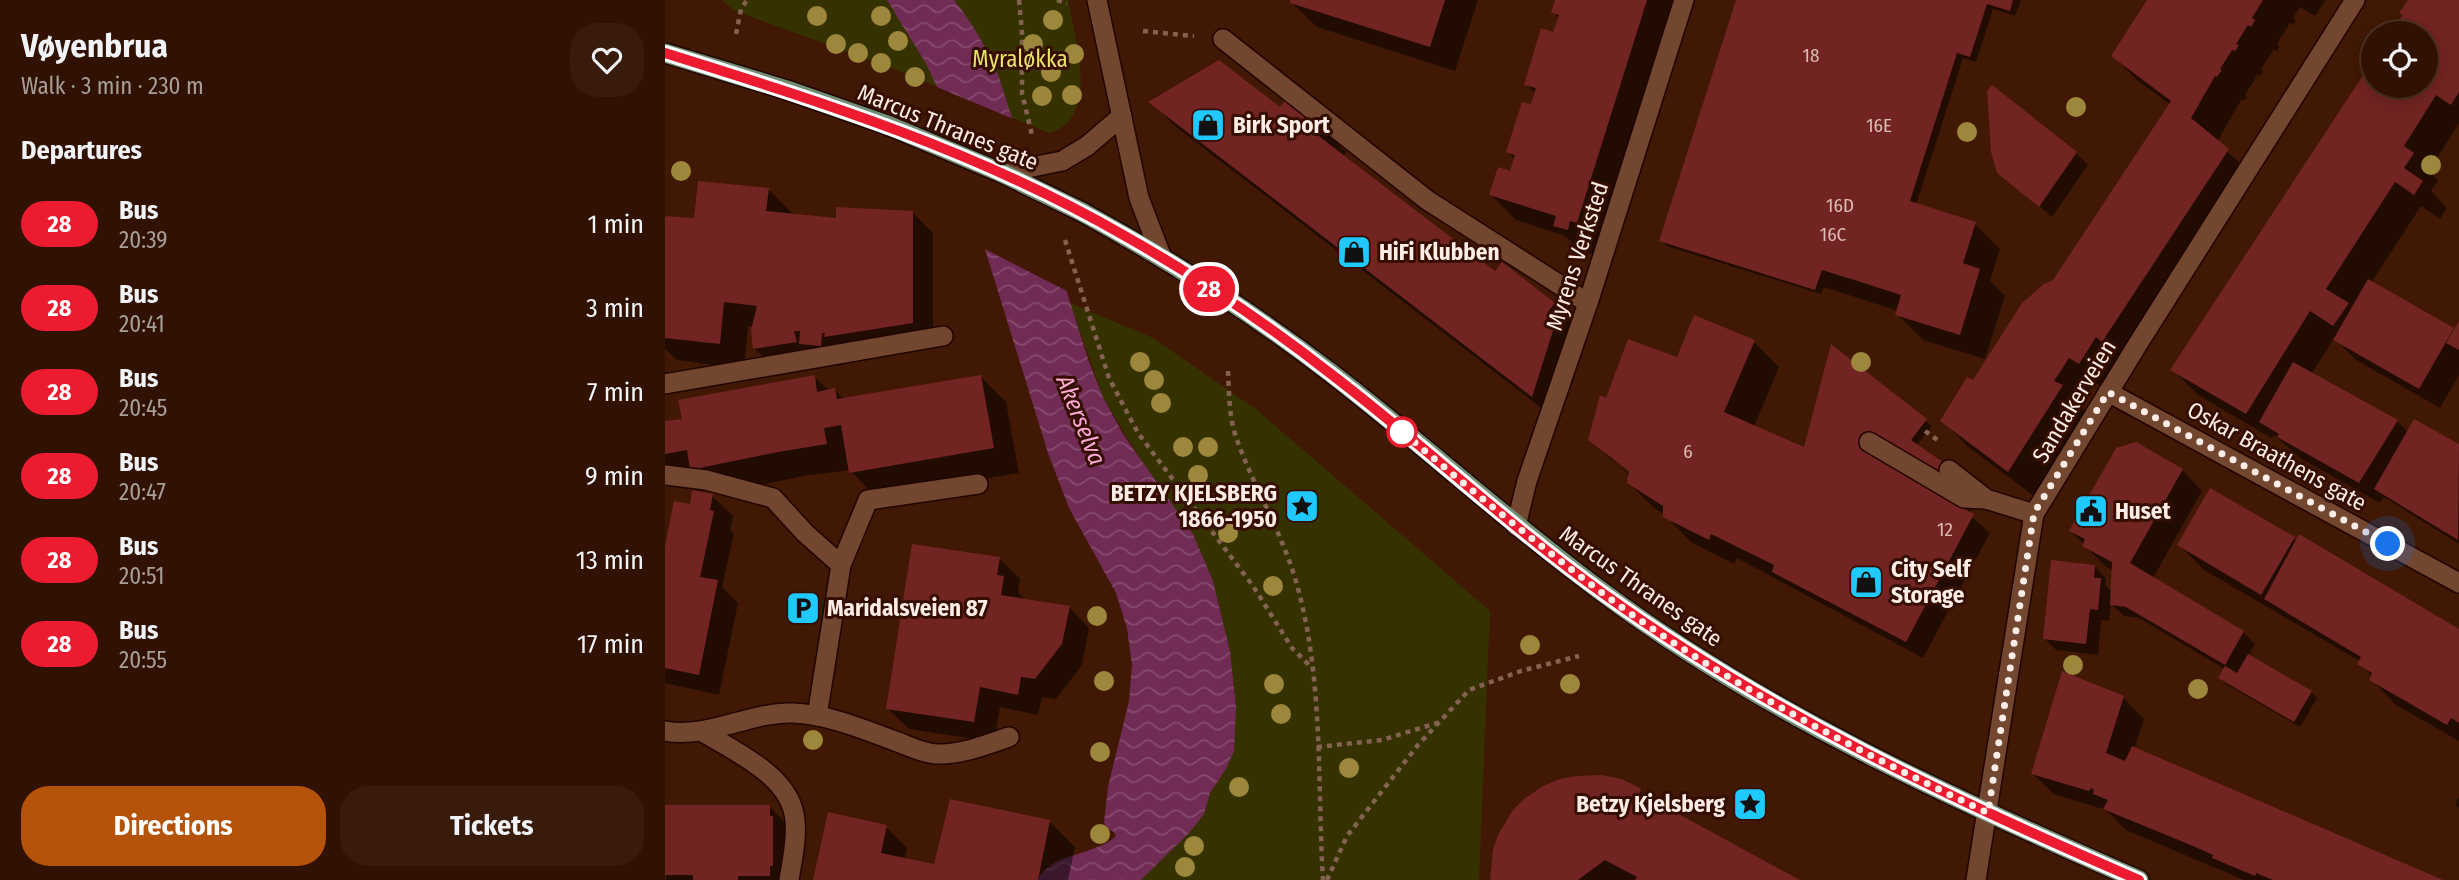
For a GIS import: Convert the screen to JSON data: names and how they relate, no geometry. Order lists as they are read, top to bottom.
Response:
{
  "streets": {
    "main road": ["Marcus Thranes gate"],
    "street": ["Myrens Verksted", "Sandakerveien", "Oskar Braathens gate"]
  },
  "crossings": [
    ["Marcus Thranes gate", "Myrens Verksted"],
    ["Marcus Thranes gate", "Sandakerveien"],
    ["Sandakerveien", "Oskar Braathens gate"]
  ],
  "water": ["Akerselva"],
  "parks": ["Myraløkka"],
  "places": {
    "shop": ["Birk Sport", "HiFi Klubben", "City Self Storage"],
    "place": ["BETZY KJELSBERG 1866-1950", "Betzy Kjelsberg"],
    "public building": ["Huset"],
    "parking": ["Maridalsveien 87"]
  },
  "lines": ["bus line 28"],
  "house_numbers": [
    "18",
    "16E",
    "16D",
    "16C",
    "6",
    "12"
  ],
  "page": {
    "heading": [
      ["Vøyenbrua", "Walk · 3 min · 230 m"],
      "Departures"
    ],
    "on_map": "28",
    "list": [
      {
        "mark": "28",
        "name": "Bus",
        "note": "20:39",
        "value": "1 min"
      },
      {
        "mark": "28",
        "name": "Bus",
        "note": "20:41",
        "value": "3 min"
      },
      {
        "mark": "28",
        "name": "Bus",
        "note": "20:45",
        "value": "7 min"
      },
      {
        "mark": "28",
        "name": "Bus",
        "note": "20:47",
        "value": "9 min"
      },
      {
        "mark": "28",
        "name": "Bus",
        "note": "20:51",
        "value": "13 min"
      },
      {
        "mark": "28",
        "name": "Bus",
        "note": "20:55",
        "value": "17 min"
      }
    ],
    "buttons": ["Directions", "Tickets"]
  }
}
